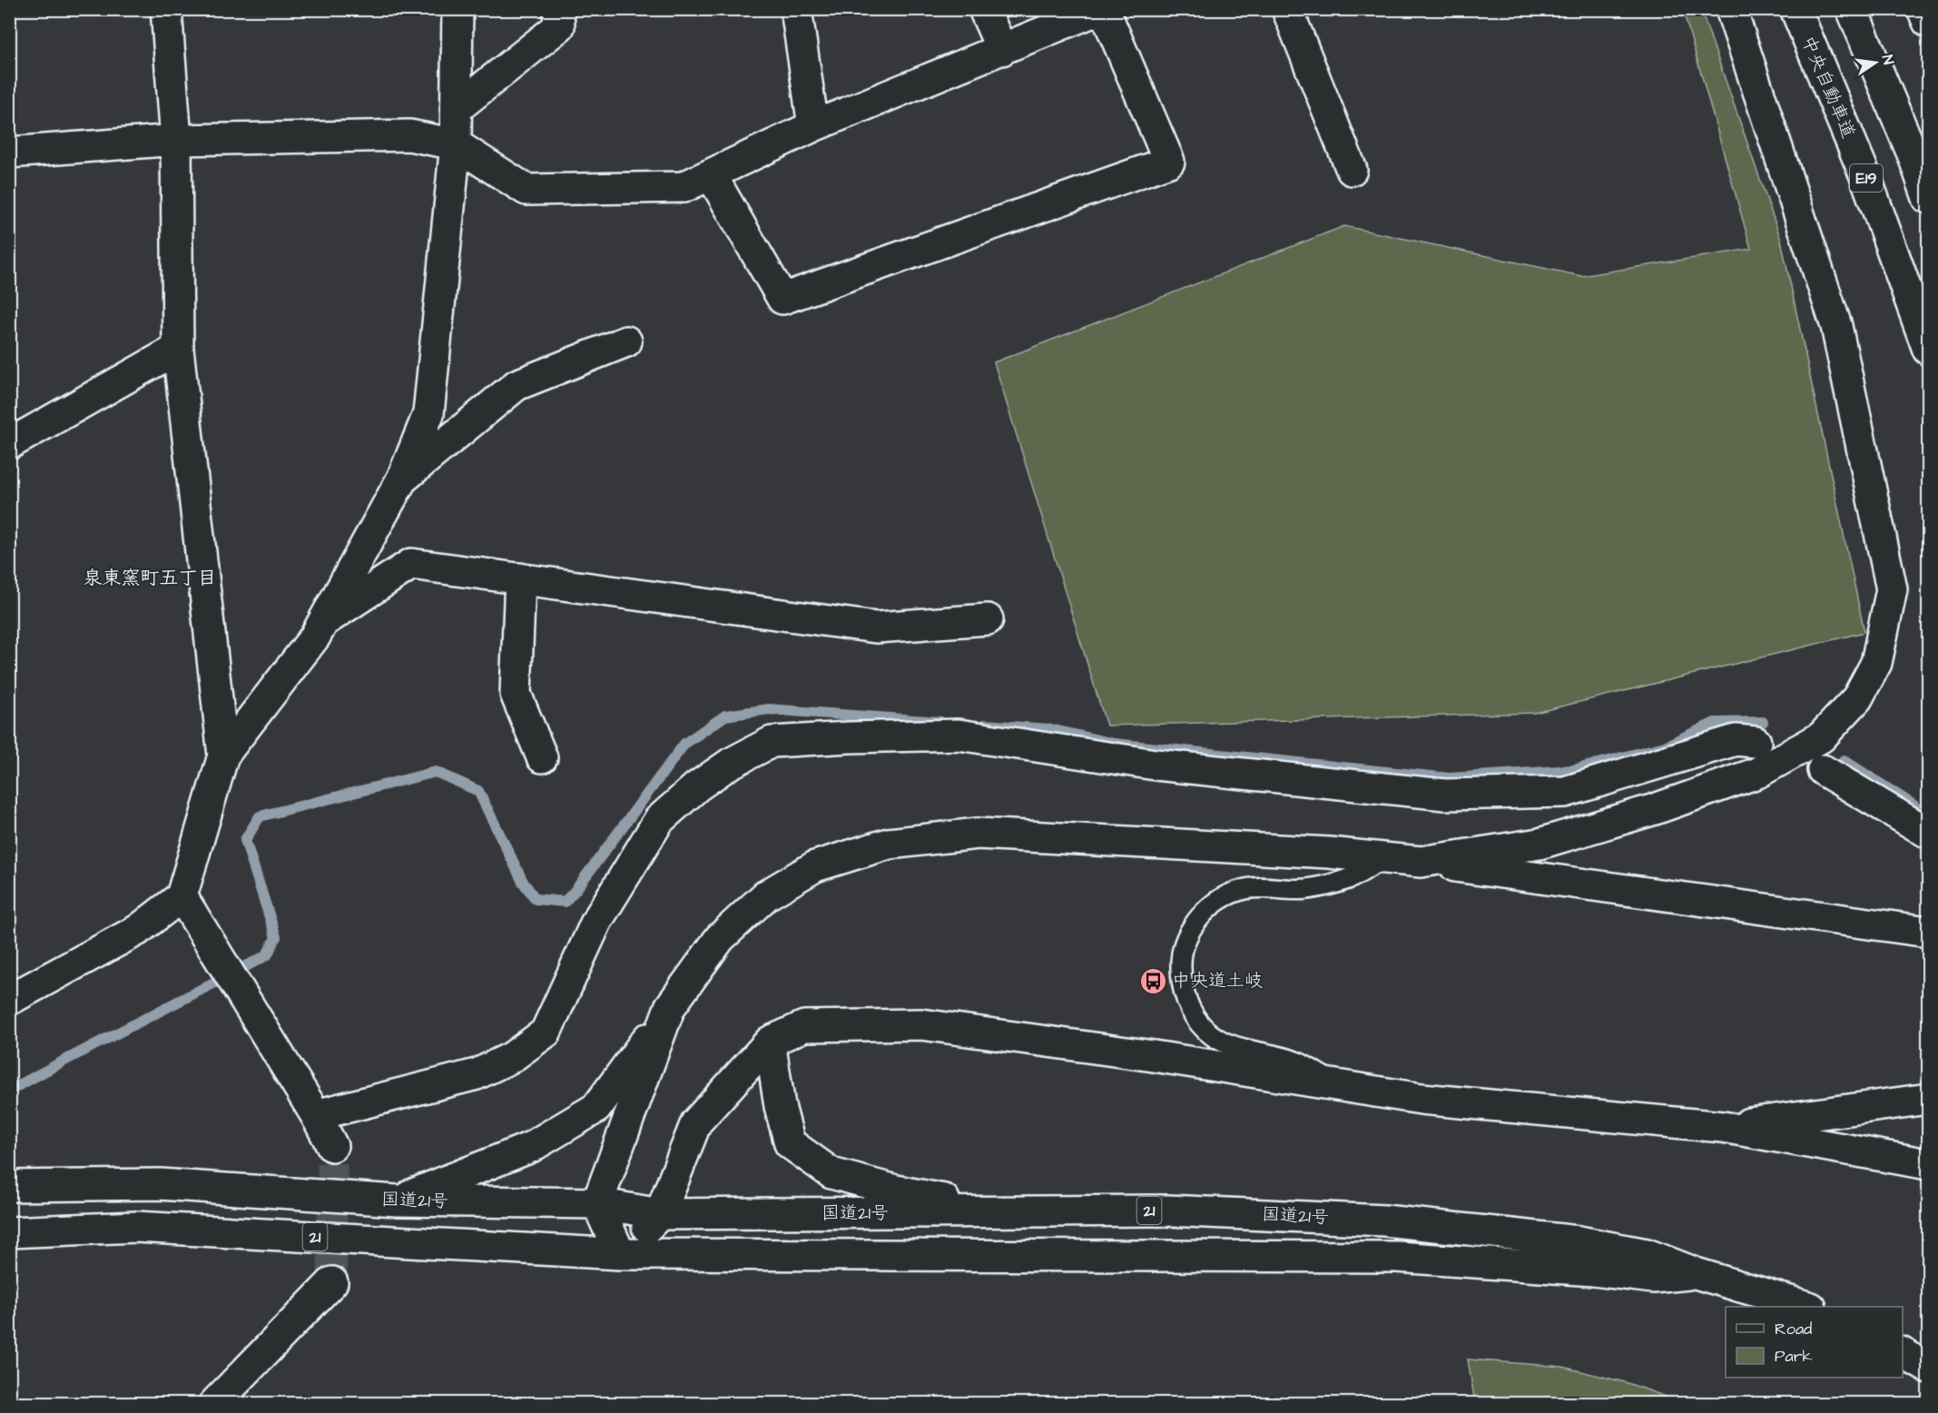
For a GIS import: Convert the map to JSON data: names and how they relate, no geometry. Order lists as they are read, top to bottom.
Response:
{
  "streets": {
    "main road": [
      "中央自動車道",
      "E19",
      "国道21号",
      "21"
    ]
  },
  "districts": ["泉東窯町五丁目"],
  "places": {
    "bus stop": ["中央道土岐"]
  },
  "legend": ["Road", "Park"],
  "north": "right"
}
